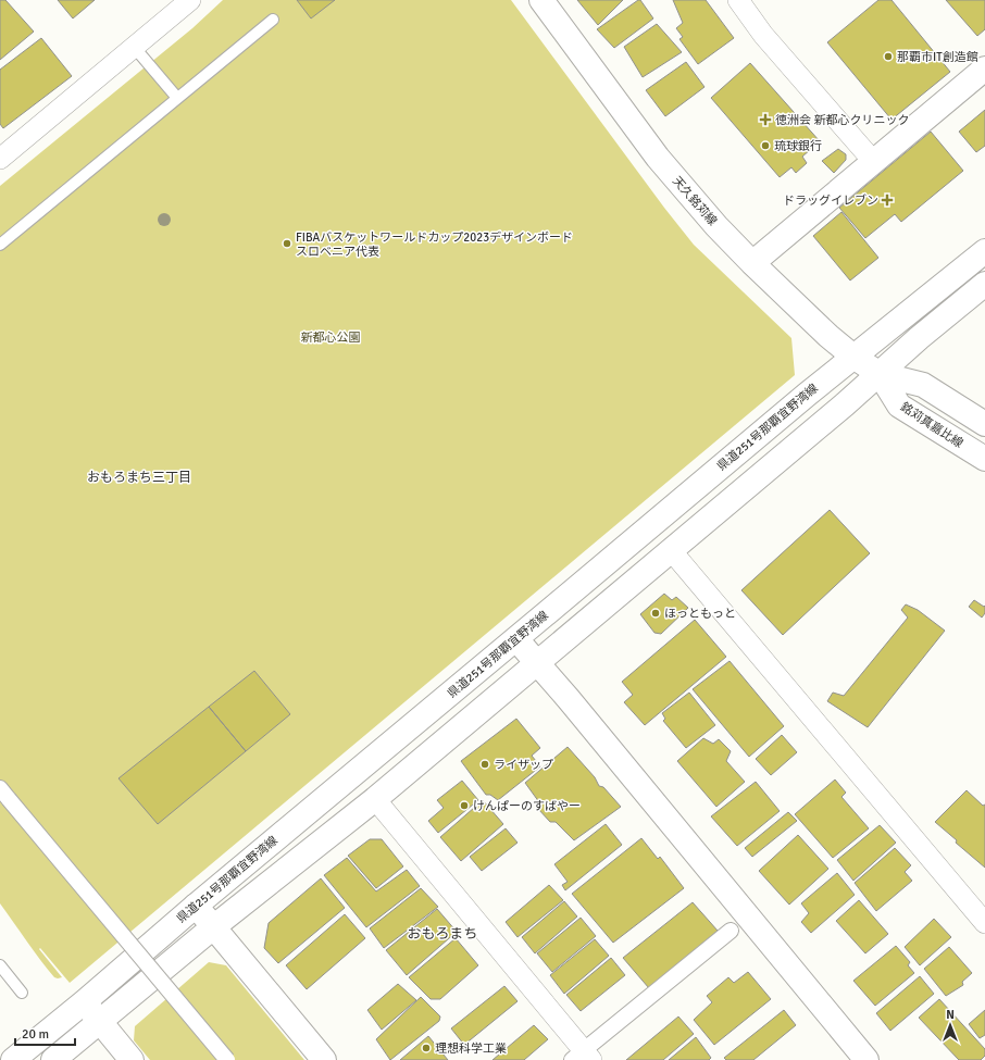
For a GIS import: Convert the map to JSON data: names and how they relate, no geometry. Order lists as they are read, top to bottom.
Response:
{
  "streets": {
    "main road": ["天久銘苅線", "銘苅真嘉比線", "県道251号那覇宜野湾線"]
  },
  "crossings": [
    ["天久銘苅線", "銘苅真嘉比線"],
    ["天久銘苅線", "県道251号那覇宜野湾線"]
  ],
  "districts": ["おもろまち三丁目", "おもろまち"],
  "parks": ["新都心公園"],
  "places": {
    "other": [
      "那覇市IT創造館",
      "琉球銀行",
      "FIBAバスケットワールドカップ2023デザインボード スロベニア代表",
      "ほっともっと",
      "ライザップ",
      "けんぱーのすばやー",
      "理想科学工業"
    ],
    "health": ["徳洲会 新都心クリニック", "ドラッグイレブン"]
  },
  "scale_bar": "20 m",
  "north": "top"
}
